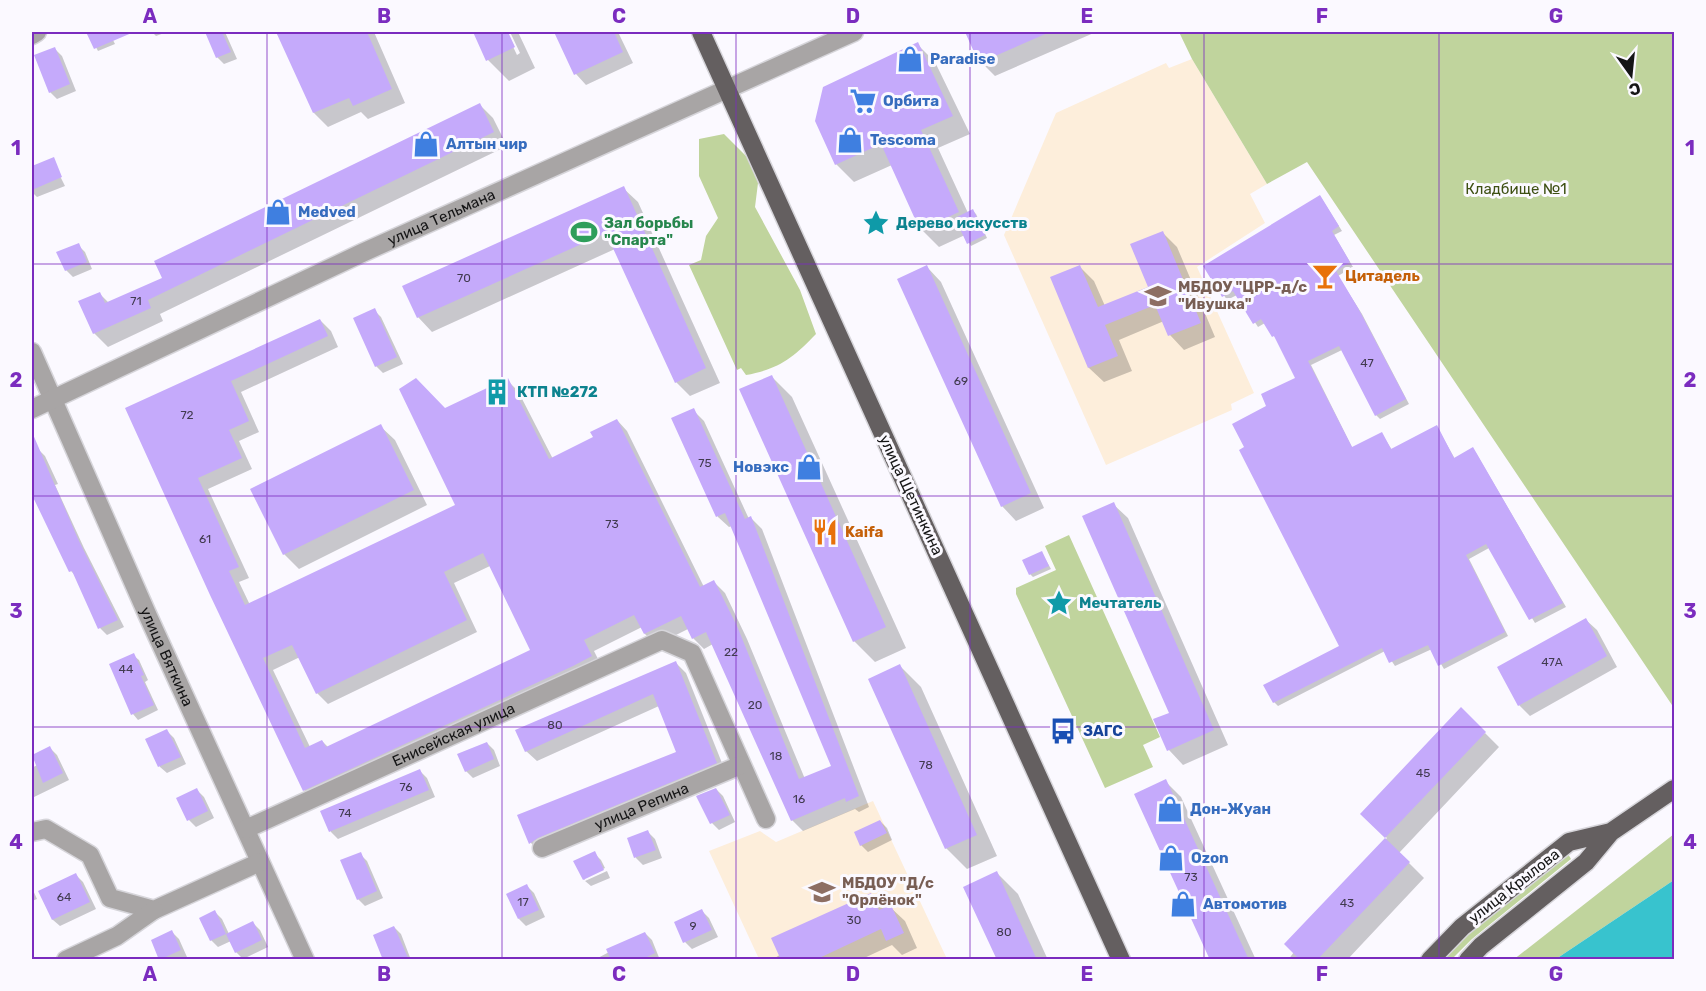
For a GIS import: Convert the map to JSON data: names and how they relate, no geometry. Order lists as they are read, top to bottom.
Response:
{
  "streets": {
    "main road": ["улица Щетинкина", "улица Крылова"],
    "street": [
      "улица Тельмана",
      "улица Вяткина",
      "Енисейская улица",
      "улица Репина"
    ]
  },
  "crossings": [
    ["улица Тельмана", "улица Щетинкина"],
    ["улица Тельмана", "улица Вяткина"],
    ["улица Вяткина", "Енисейская улица"],
    ["Енисейская улица", "улица Репина"]
  ],
  "parks": ["Кладбище №1"],
  "places": {
    "shop": [
      "Paradise",
      "Tescoma",
      "Алтын чир",
      "Medved",
      "Новэкс",
      "Дон-Жуан",
      "Ozon",
      "Автомотив"
    ],
    "supermarket": ["Орбита"],
    "place": ["Дерево искусств", "Мечтатель"],
    "sports": ["Зал борьбы \"Спарта\""],
    "bar": ["Цитадель"],
    "school or university": ["МБДОУ \"ЦРР-д/с \"Ивушка\"", "МБДОУ \"Д/с \"Орлёнок\""],
    "building": ["КТП №272"],
    "restaurant": ["Kaifa"],
    "bus stop": ["ЗАГС"]
  },
  "house_numbers": [
    "70",
    "71",
    "47",
    "69",
    "72",
    "75",
    "73",
    "61",
    "22",
    "47А",
    "44",
    "20",
    "80",
    "18",
    "78",
    "45",
    "76",
    "16",
    "74",
    "73",
    "64",
    "17",
    "43",
    "30",
    "9",
    "80"
  ],
  "north": "bottom",
  "grid": {
    "columns": [
      "A",
      "B",
      "C",
      "D",
      "E",
      "F",
      "G"
    ],
    "rows": [
      "1",
      "2",
      "3",
      "4"
    ]
  }
}
